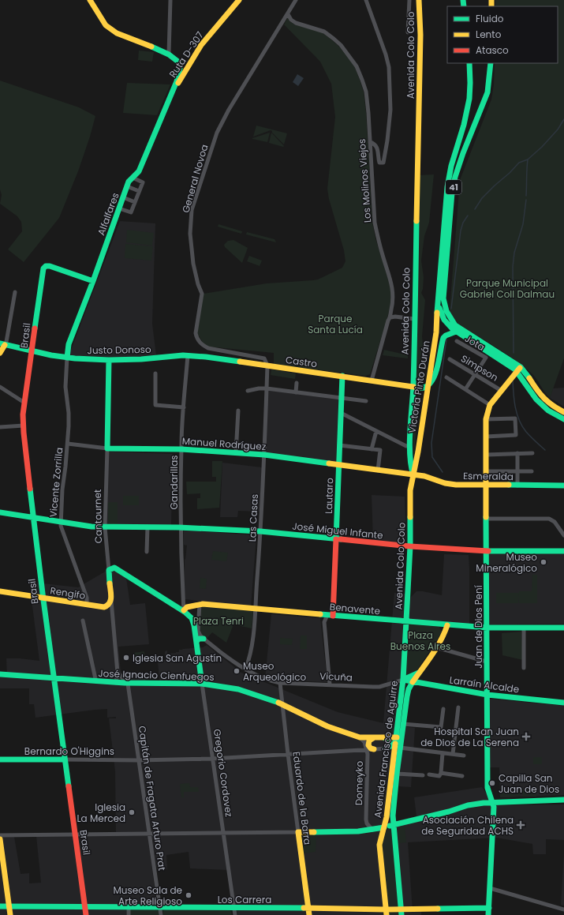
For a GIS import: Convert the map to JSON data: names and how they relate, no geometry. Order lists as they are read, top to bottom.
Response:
{
  "streets": {
    "street": [
      "Ruta D-307",
      "Avenida Colo Colo",
      "General Novoa",
      "Los Molinos Viejos",
      "41",
      "Alfalfares",
      "Brasil",
      "Jota",
      "Justo Donoso",
      "Castro",
      "Simpson",
      "Victoria Pinto Durán",
      "Manuel Rodríguez",
      "Esmeralda",
      "Vicente Zorrilla",
      "Gandarillas",
      "Lautaro",
      "Cantournet",
      "Las Casas",
      "José Miguel Infante",
      "Rengifo",
      "Benavente",
      "Juan de Dios Pení",
      "José Ignacio Cienfuegos",
      "Vicuña",
      "Larraín Alcalde",
      "Avenida Francisco de Aguirre",
      "Bernardo O'Higgins",
      "Gregorio Cordovez",
      "Domeyko",
      "Capitán de Fragata Arturo Prat",
      "Eduardo de la Barra",
      "Los Carrera"
    ]
  },
  "crossings": [
    ["Ruta D-307", "Alfalfares"],
    ["Avenida Colo Colo", "Castro"],
    ["Avenida Colo Colo", "Victoria Pinto Durán"],
    ["Avenida Colo Colo", "Manuel Rodríguez"],
    ["Avenida Colo Colo", "Esmeralda"],
    ["Avenida Colo Colo", "José Miguel Infante"],
    ["Avenida Colo Colo", "Benavente"],
    ["Avenida Colo Colo", "Avenida Francisco de Aguirre"],
    ["General Novoa", "Los Molinos Viejos"],
    ["General Novoa", "Castro"],
    ["General Novoa", "Las Casas"],
    ["Los Molinos Viejos", "Castro"],
    ["41", "Victoria Pinto Durán"],
    ["41", "Juan de Dios Pení"],
    ["Alfalfares", "Brasil"],
    ["Alfalfares", "Justo Donoso"],
    ["Alfalfares", "Vicente Zorrilla"],
    ["Brasil", "Justo Donoso"],
    ["Brasil", "José Miguel Infante"],
    ["Brasil", "Rengifo"],
    ["Brasil", "José Ignacio Cienfuegos"],
    ["Brasil", "Bernardo O'Higgins"],
    ["Brasil", "Los Carrera"],
    ["Jota", "Simpson"],
    ["Justo Donoso", "Castro"],
    ["Justo Donoso", "Vicente Zorrilla"],
    ["Justo Donoso", "Gandarillas"],
    ["Justo Donoso", "Cantournet"],
    ["Castro", "Gandarillas"],
    ["Castro", "Lautaro"],
    ["Castro", "Las Casas"],
    ["Simpson", "Juan de Dios Pení"],
    ["Victoria Pinto Durán", "Manuel Rodríguez"],
    ["Victoria Pinto Durán", "Esmeralda"],
    ["Manuel Rodríguez", "Esmeralda"],
    ["Manuel Rodríguez", "Vicente Zorrilla"],
    ["Manuel Rodríguez", "Gandarillas"],
    ["Manuel Rodríguez", "Lautaro"],
    ["Manuel Rodríguez", "Cantournet"],
    ["Manuel Rodríguez", "Las Casas"],
    ["Esmeralda", "Juan de Dios Pení"],
    ["Vicente Zorrilla", "José Miguel Infante"],
    ["Vicente Zorrilla", "Rengifo"],
    ["Gandarillas", "José Miguel Infante"],
    ["Gandarillas", "Benavente"],
    ["Gandarillas", "Gregorio Cordovez"],
    ["Lautaro", "José Miguel Infante"],
    ["Lautaro", "Benavente"],
    ["Lautaro", "Vicuña"],
    ["Cantournet", "José Miguel Infante"],
    ["Cantournet", "Rengifo"],
    ["Cantournet", "José Ignacio Cienfuegos"],
    ["Las Casas", "José Miguel Infante"],
    ["Las Casas", "Benavente"],
    ["Las Casas", "Vicuña"],
    ["José Miguel Infante", "Juan de Dios Pení"],
    ["Benavente", "Juan de Dios Pení"],
    ["Benavente", "Avenida Francisco de Aguirre"],
    ["Benavente", "Gregorio Cordovez"],
    ["Juan de Dios Pení", "Larraín Alcalde"],
    ["Juan de Dios Pení", "Los Carrera"],
    ["José Ignacio Cienfuegos", "Avenida Francisco de Aguirre"],
    ["José Ignacio Cienfuegos", "Gregorio Cordovez"],
    ["José Ignacio Cienfuegos", "Domeyko"],
    ["José Ignacio Cienfuegos", "Capitán de Fragata Arturo Prat"],
    ["José Ignacio Cienfuegos", "Eduardo de la Barra"],
    ["Vicuña", "Larraín Alcalde"],
    ["Vicuña", "Avenida Francisco de Aguirre"],
    ["Vicuña", "Eduardo de la Barra"],
    ["Larraín Alcalde", "Avenida Francisco de Aguirre"],
    ["Avenida Francisco de Aguirre", "Los Carrera"],
    ["Bernardo O'Higgins", "Gregorio Cordovez"],
    ["Bernardo O'Higgins", "Capitán de Fragata Arturo Prat"],
    ["Bernardo O'Higgins", "Eduardo de la Barra"],
    ["Gregorio Cordovez", "Los Carrera"],
    ["Capitán de Fragata Arturo Prat", "Los Carrera"],
    ["Eduardo de la Barra", "Los Carrera"]
  ],
  "parks": [
    "Parque Municipal Gabriel Coll Dalmau",
    "Parque Santa Lucía",
    "Plaza Tenri",
    "Plaza Buenos Aires"
  ],
  "places": {
    "other": [
      "Museo Mineralógico",
      "Iglesia San Agustín",
      "Museo Arqueológico",
      "Capilla San Juan de Dios",
      "Iglesia La Merced",
      "Museo Sala de Arte Religioso"
    ],
    "health": ["Hospital San Juan de Dios de La Serena", "Asociación Chilena de Seguridad ACHS"]
  },
  "legend": ["Fluido", "Lento", "Atasco"]
}
